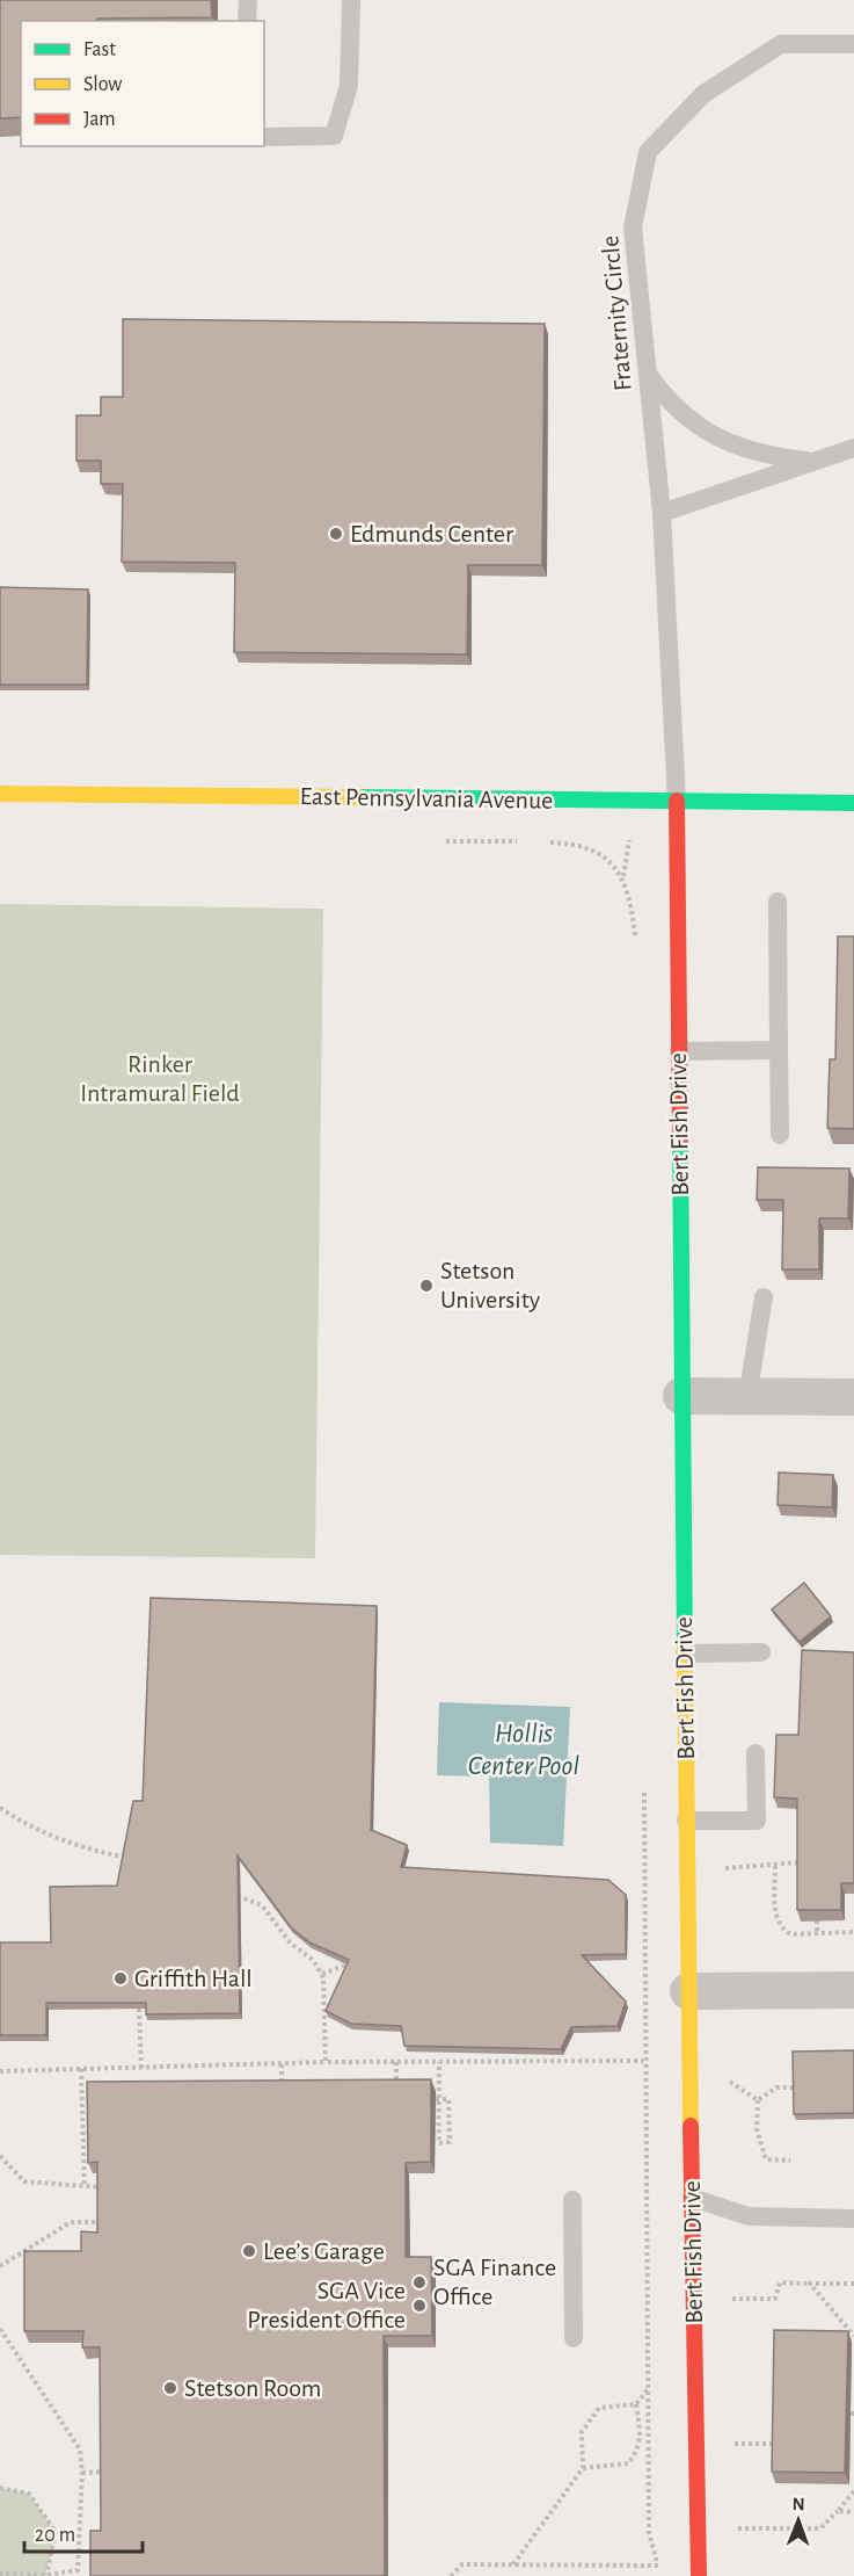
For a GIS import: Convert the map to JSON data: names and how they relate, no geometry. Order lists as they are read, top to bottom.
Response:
{
  "streets": {
    "street": ["East Pennsylvania Avenue", "Bert Fish Drive"],
    "lane": ["Fraternity Circle"]
  },
  "crossings": [
    ["Fraternity Circle", "East Pennsylvania Avenue"],
    ["Fraternity Circle", "Bert Fish Drive"],
    ["East Pennsylvania Avenue", "Bert Fish Drive"]
  ],
  "water": ["Hollis Center Pool"],
  "parks": ["Rinker Intramural Field"],
  "places": [
    "Edmunds Center",
    "Stetson University",
    "Griffith Hall",
    "Lee’s Garage",
    "SGA Finance Office",
    "SGA Vice President Office",
    "Stetson Room"
  ],
  "legend": ["Fast", "Slow", "Jam"],
  "scale_bar": "20 m",
  "north": "top"
}
